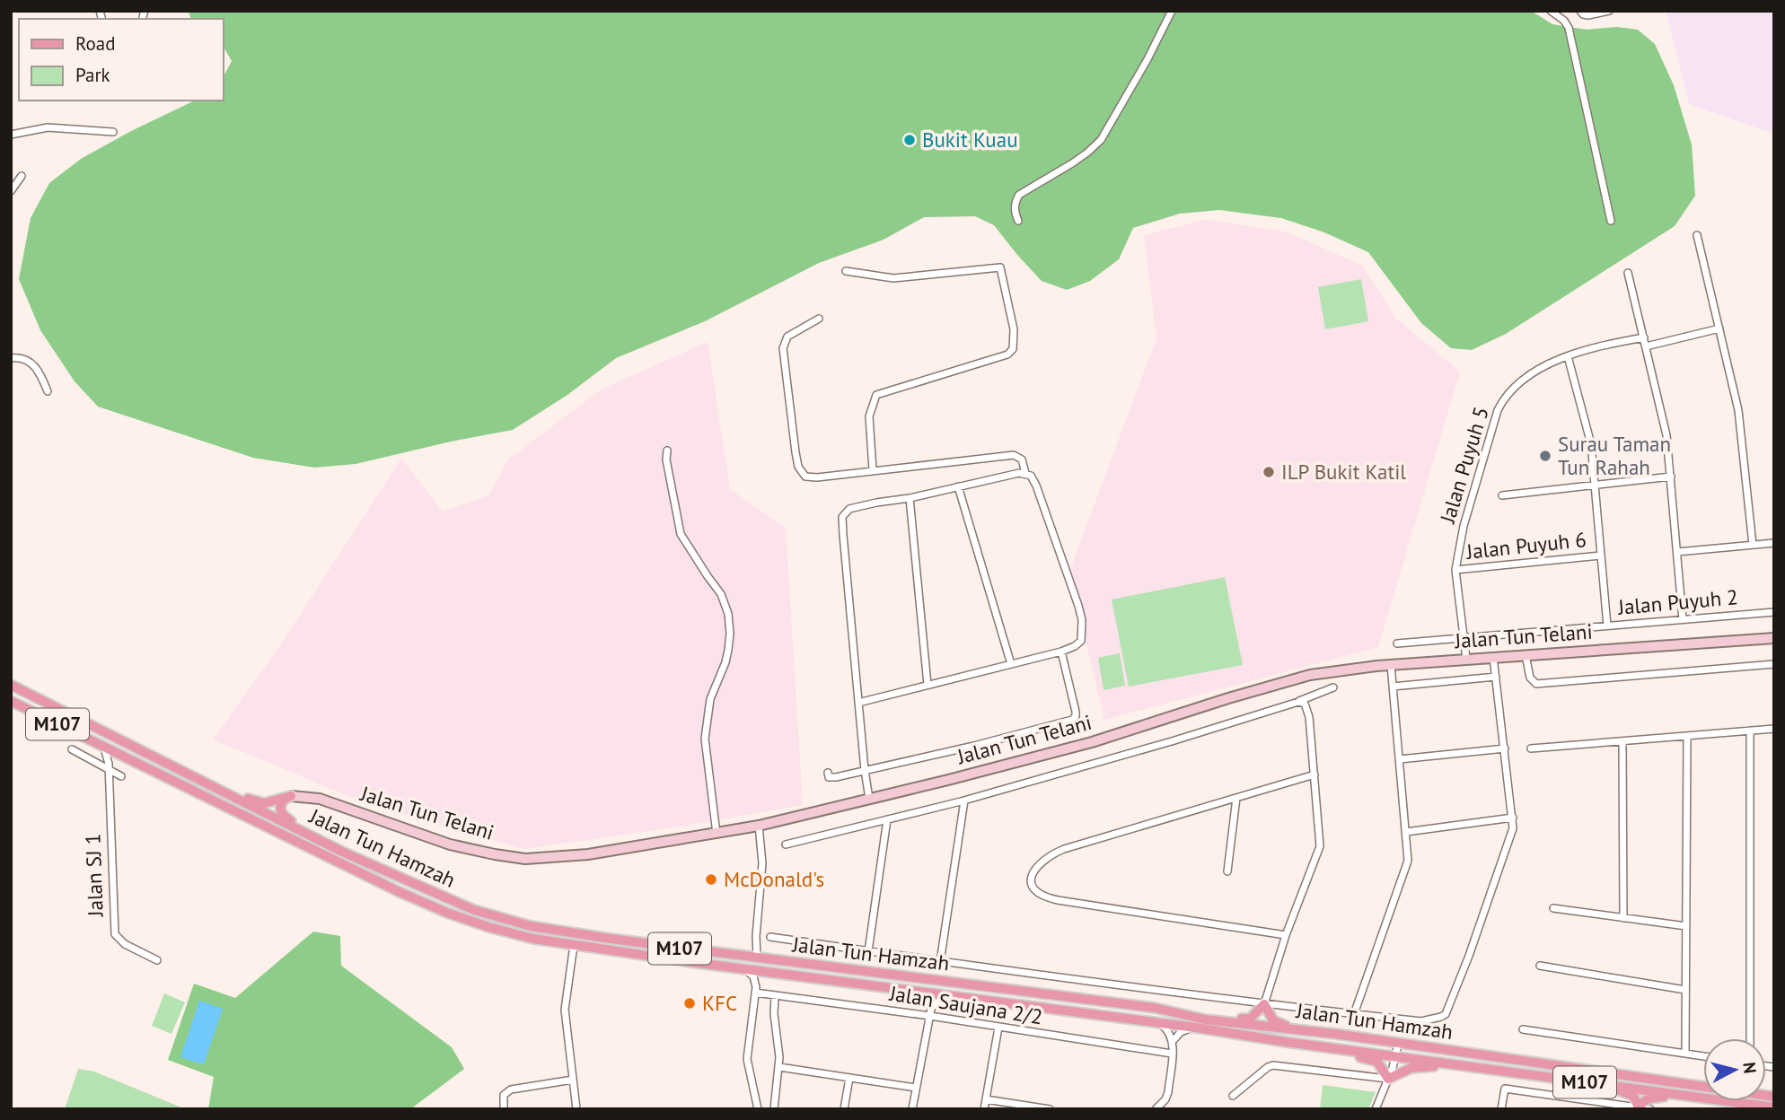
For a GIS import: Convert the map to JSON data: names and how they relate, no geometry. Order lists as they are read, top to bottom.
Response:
{
  "streets": {
    "main road": ["M107", "Jalan Tun Hamzah"],
    "street": [
      "Jalan Puyuh 5",
      "Jalan Puyuh 6",
      "Jalan Puyuh 2",
      "Jalan Tun Telani",
      "Jalan SJ 1",
      "Jalan Saujana 2/2"
    ]
  },
  "crossings": [
    ["Jalan Puyuh 5", "Jalan Puyuh 6"],
    ["Jalan Puyuh 5", "Jalan Puyuh 2"],
    ["Jalan Puyuh 5", "Jalan Tun Telani"],
    ["Jalan Tun Hamzah", "Jalan SJ 1"]
  ],
  "places": [
    "Bukit Kuau",
    "Surau Taman Tun Rahah",
    "ILP Bukit Katil",
    "McDonald's",
    "KFC"
  ],
  "legend": ["Road", "Park"],
  "north": "right"
}
